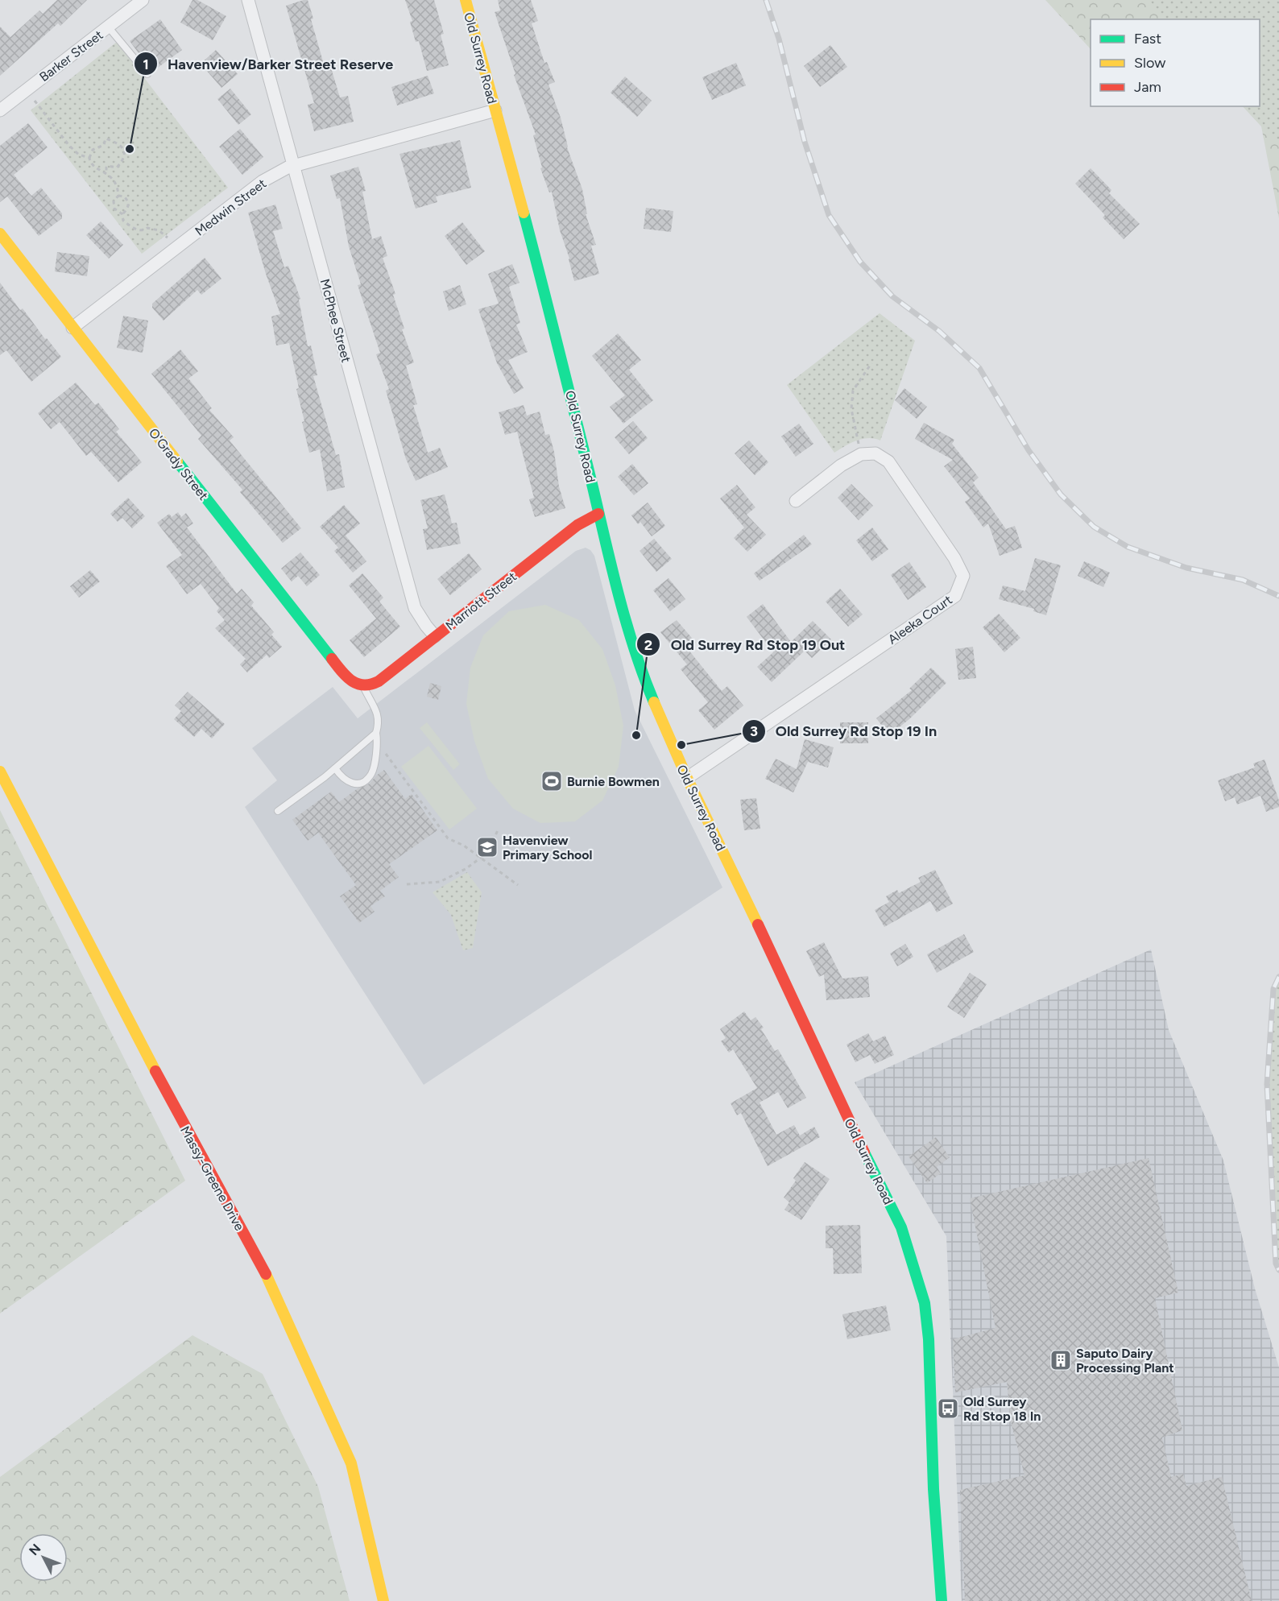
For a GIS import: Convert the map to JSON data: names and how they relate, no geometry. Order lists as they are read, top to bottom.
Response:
{
  "streets": {
    "street": [
      "Barker Street",
      "Old Surrey Road",
      "Medwin Street",
      "McPhee Street",
      "O'Grady Street",
      "Marriott Street",
      "Aleeka Court",
      "Massy-Greene Drive"
    ]
  },
  "crossings": [
    ["Old Surrey Road", "Medwin Street"],
    ["Old Surrey Road", "Marriott Street"],
    ["Old Surrey Road", "Aleeka Court"],
    ["Medwin Street", "McPhee Street"],
    ["Medwin Street", "O'Grady Street"],
    ["McPhee Street", "Marriott Street"],
    ["O'Grady Street", "Marriott Street"]
  ],
  "places": {
    "other": ["Havenview/Barker Street Reserve", "Old Surrey Rd Stop 19 Out", "Old Surrey Rd Stop 19 In"],
    "sports": ["Burnie Bowmen"],
    "school or university": ["Havenview Primary School"],
    "building": ["Saputo Dairy Processing Plant"],
    "bus stop": ["Old Surrey Rd Stop 18 In"]
  },
  "legend": ["Fast", "Slow", "Jam"],
  "north": "top left"
}
